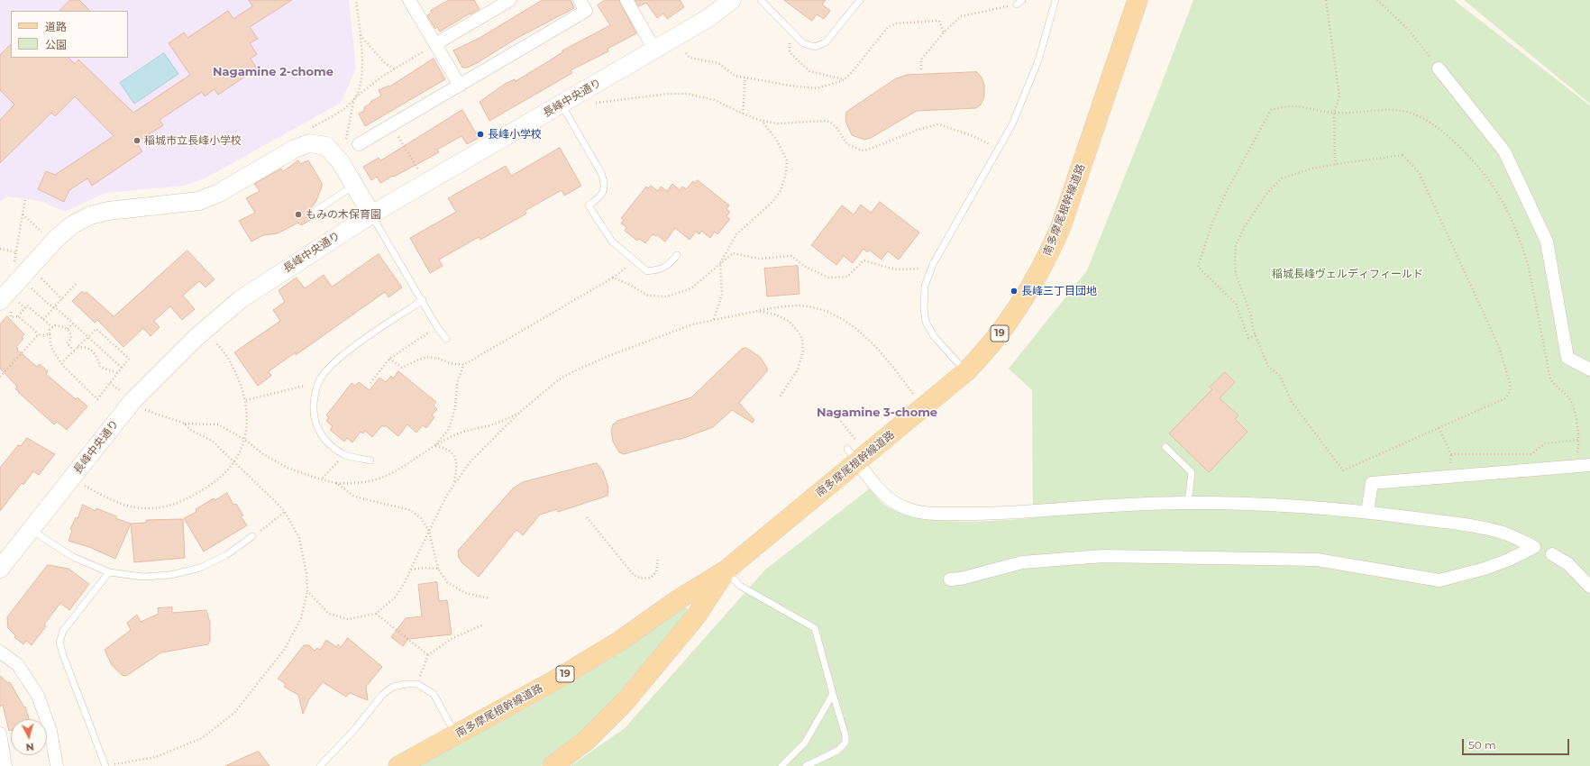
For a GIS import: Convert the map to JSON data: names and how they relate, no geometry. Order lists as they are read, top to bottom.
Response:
{
  "streets": {
    "main road": ["南多摩尾根幹線道路", "19"],
    "street": ["長峰中央通り"]
  },
  "districts": ["Nagamine 2-chome", "Nagamine 3-chome"],
  "parks": ["稲城長峰ヴェルディフィールド"],
  "places": [
    "長峰小学校",
    "稲城市立長峰小学校",
    "もみの木保育園",
    "長峰三丁目団地"
  ],
  "legend": ["道路", "公園"],
  "scale_bar": "50 m",
  "north": "bottom"
}
